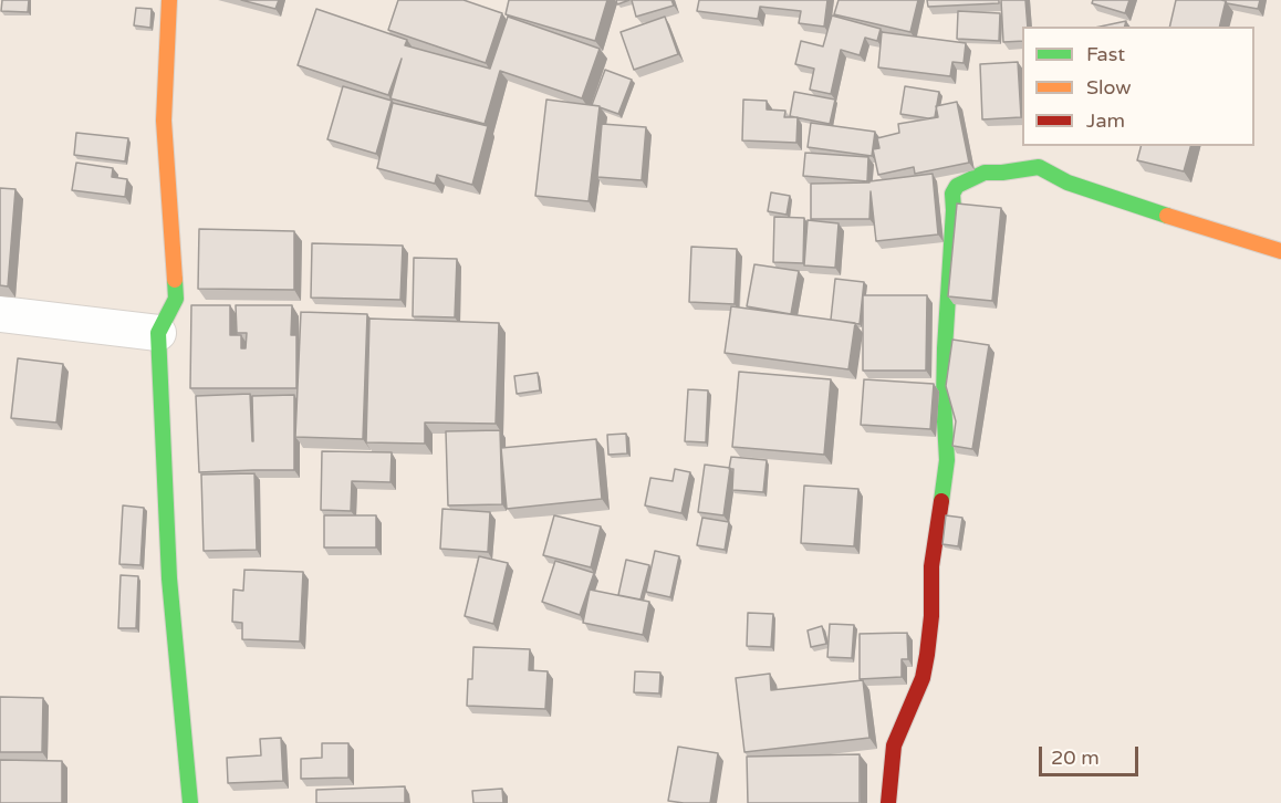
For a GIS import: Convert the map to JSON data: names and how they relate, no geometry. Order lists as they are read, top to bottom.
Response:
{
  "legend": ["Fast", "Slow", "Jam"],
  "scale_bar": "20 m"
}
